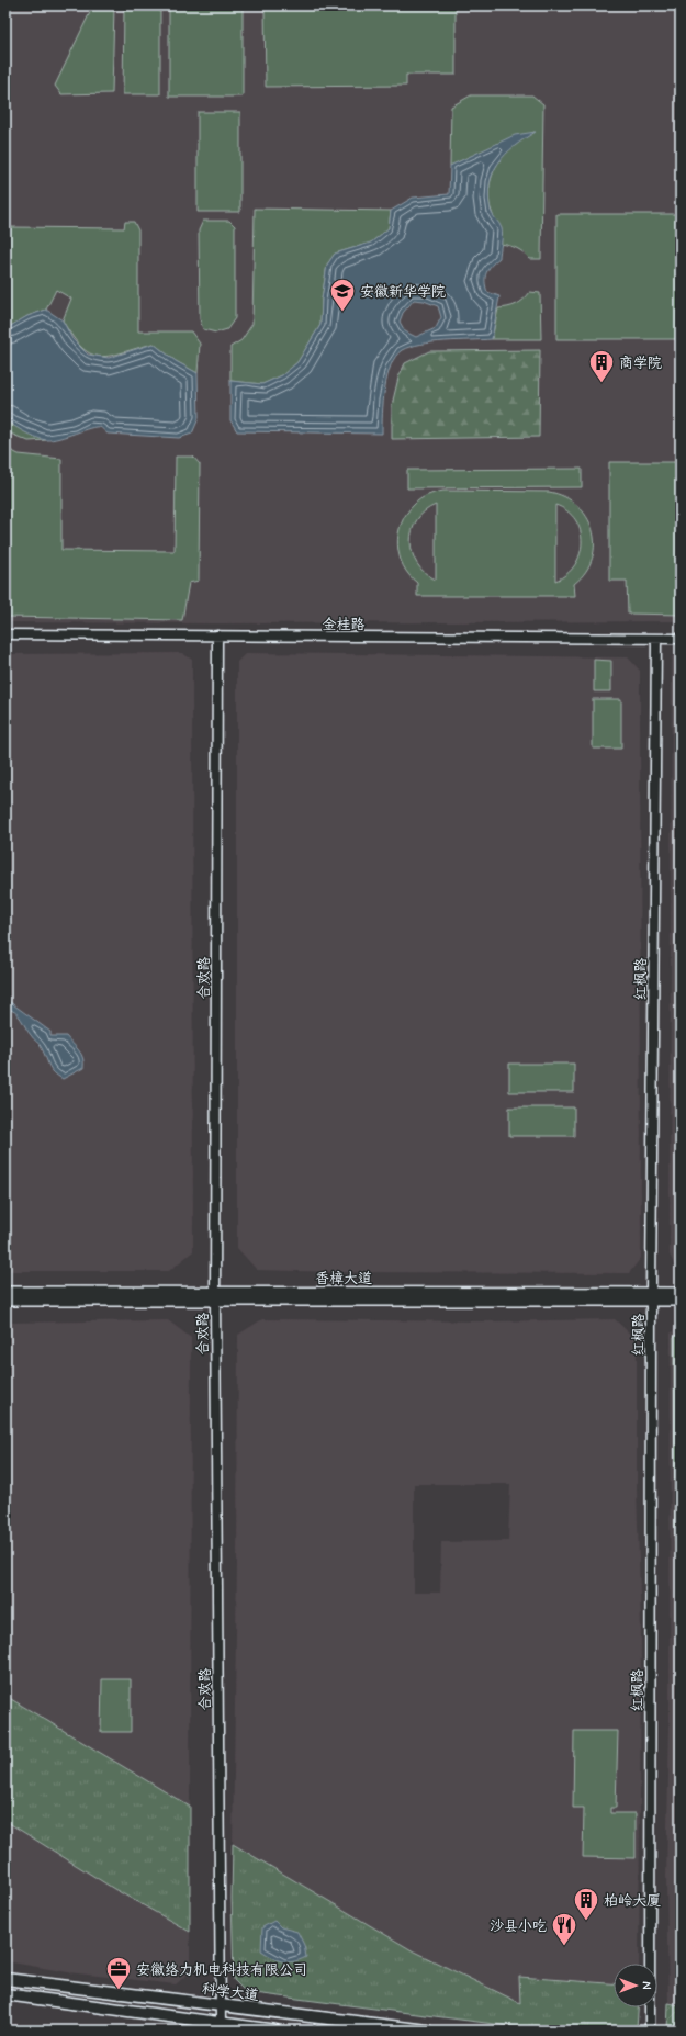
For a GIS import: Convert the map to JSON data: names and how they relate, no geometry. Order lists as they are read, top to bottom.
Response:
{
  "streets": {
    "main road": ["香樟大道", "科学大道"],
    "street": ["金桂路", "合欢路", "红枫路"]
  },
  "crossings": [
    ["金桂路", "合欢路"],
    ["金桂路", "红枫路"],
    ["合欢路", "香樟大道"],
    ["合欢路", "科学大道"],
    ["红枫路", "香樟大道"]
  ],
  "places": {
    "school or university": ["安徽新华学院"],
    "building": ["商学院", "柏岭大厦"],
    "restaurant": ["沙县小吃"],
    "office": ["安徽络力机电科技有限公司"]
  },
  "north": "right"
}
